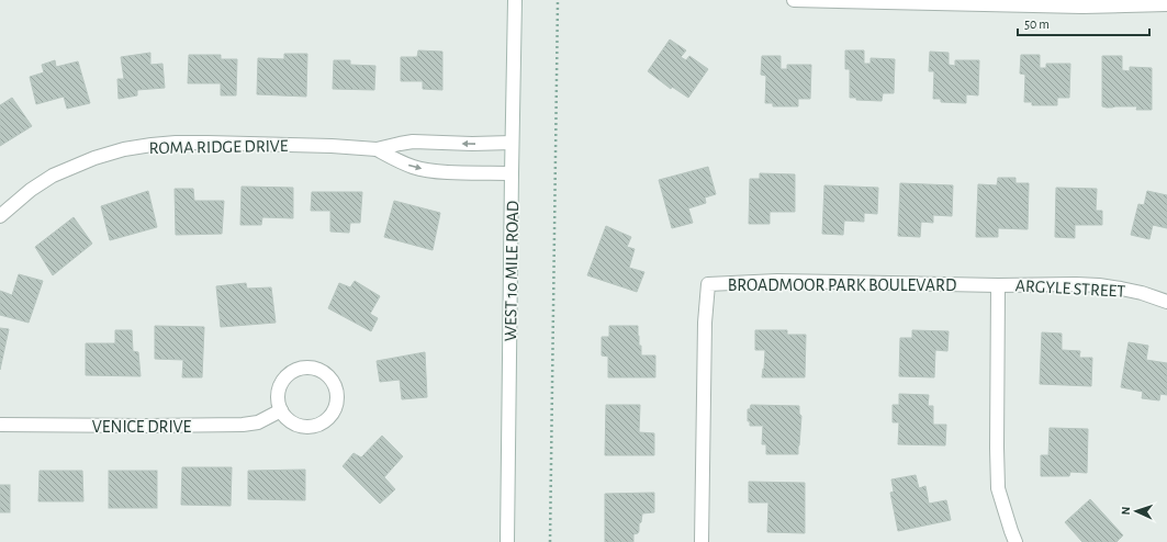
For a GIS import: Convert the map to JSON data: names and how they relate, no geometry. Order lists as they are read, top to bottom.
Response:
{
  "streets": {
    "street": [
      "ROMA RIDGE DRIVE",
      "WEST 10 MILE ROAD",
      "BROADMOOR PARK BOULEVARD",
      "ARGYLE STREET",
      "VENICE DRIVE"
    ]
  },
  "crossings": [
    ["ROMA RIDGE DRIVE", "WEST 10 MILE ROAD"],
    ["BROADMOOR PARK BOULEVARD", "ARGYLE STREET"]
  ],
  "scale_bar": "50 m",
  "north": "left"
}
